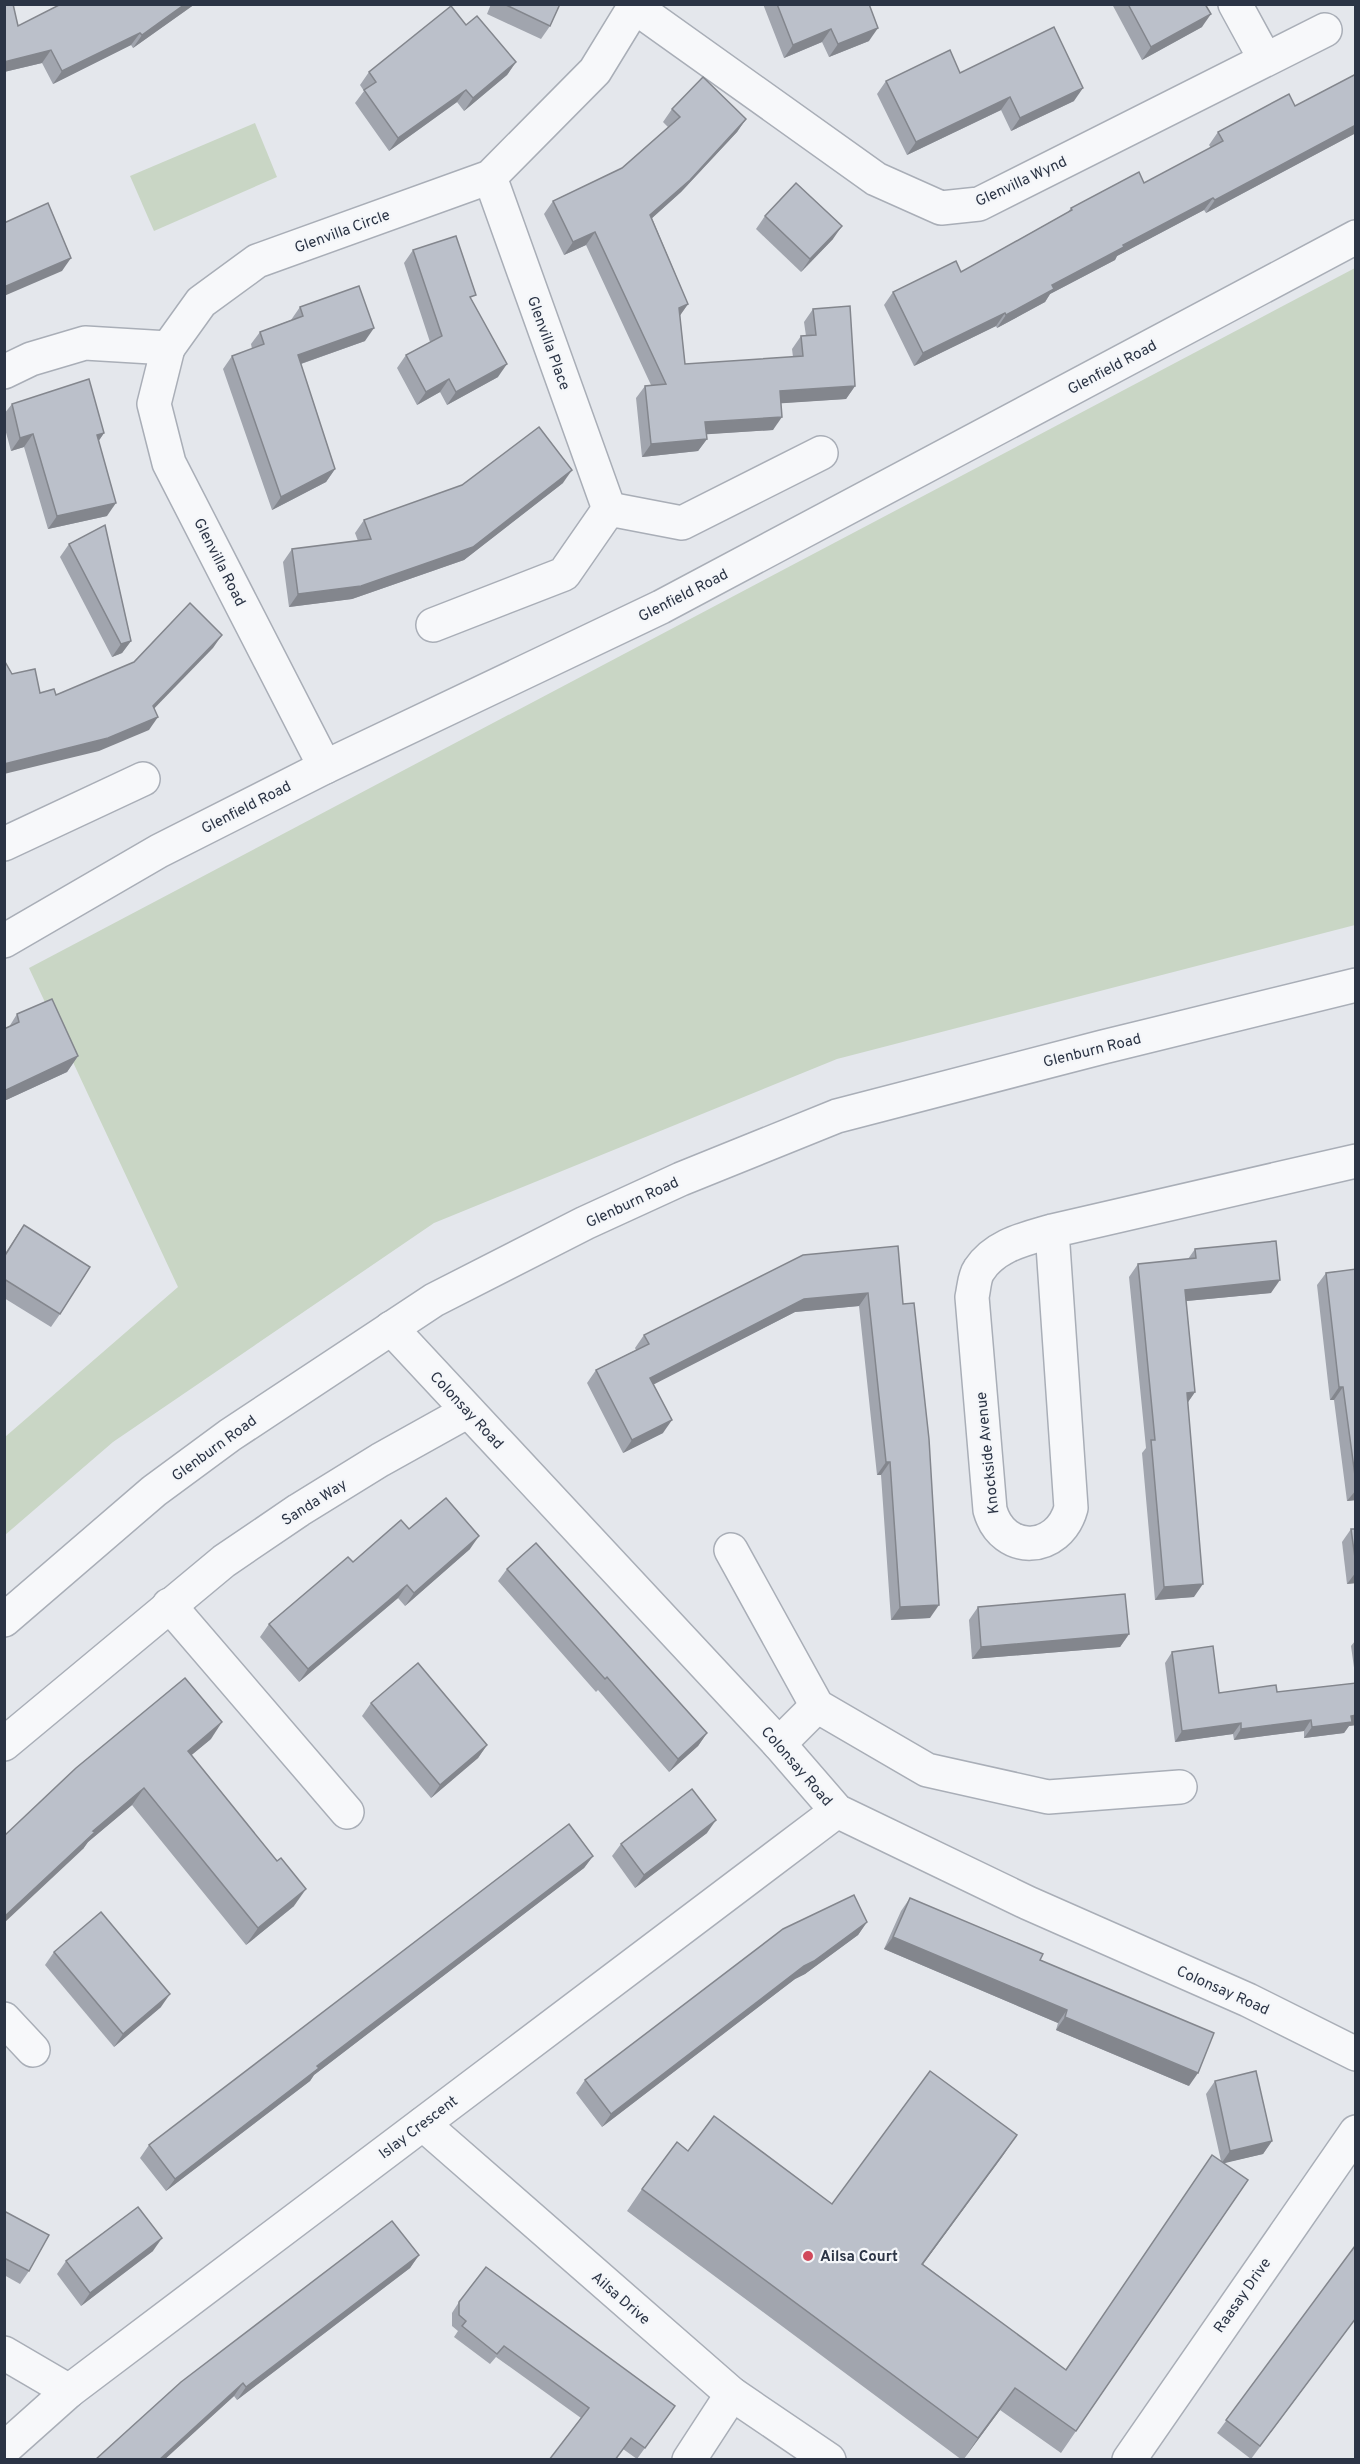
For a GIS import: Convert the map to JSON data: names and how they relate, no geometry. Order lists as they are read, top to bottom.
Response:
{
  "streets": {
    "street": [
      "Glenvilla Wynd",
      "Glenvilla Circle",
      "Glenvilla Place",
      "Glenfield Road",
      "Glenvilla Road",
      "Glenburn Road",
      "Colonsay Road",
      "Knockside Avenue",
      "Sanda Way",
      "Islay Crescent",
      "Raasay Drive",
      "Ailsa Drive"
    ]
  },
  "crossings": [
    ["Glenvilla Wynd", "Glenvilla Circle"],
    ["Glenvilla Circle", "Glenvilla Place"],
    ["Glenvilla Circle", "Glenvilla Road"],
    ["Glenfield Road", "Glenvilla Road"],
    ["Glenburn Road", "Colonsay Road"],
    ["Colonsay Road", "Sanda Way"],
    ["Colonsay Road", "Islay Crescent"],
    ["Islay Crescent", "Ailsa Drive"]
  ],
  "places": ["Ailsa Court"]
}
